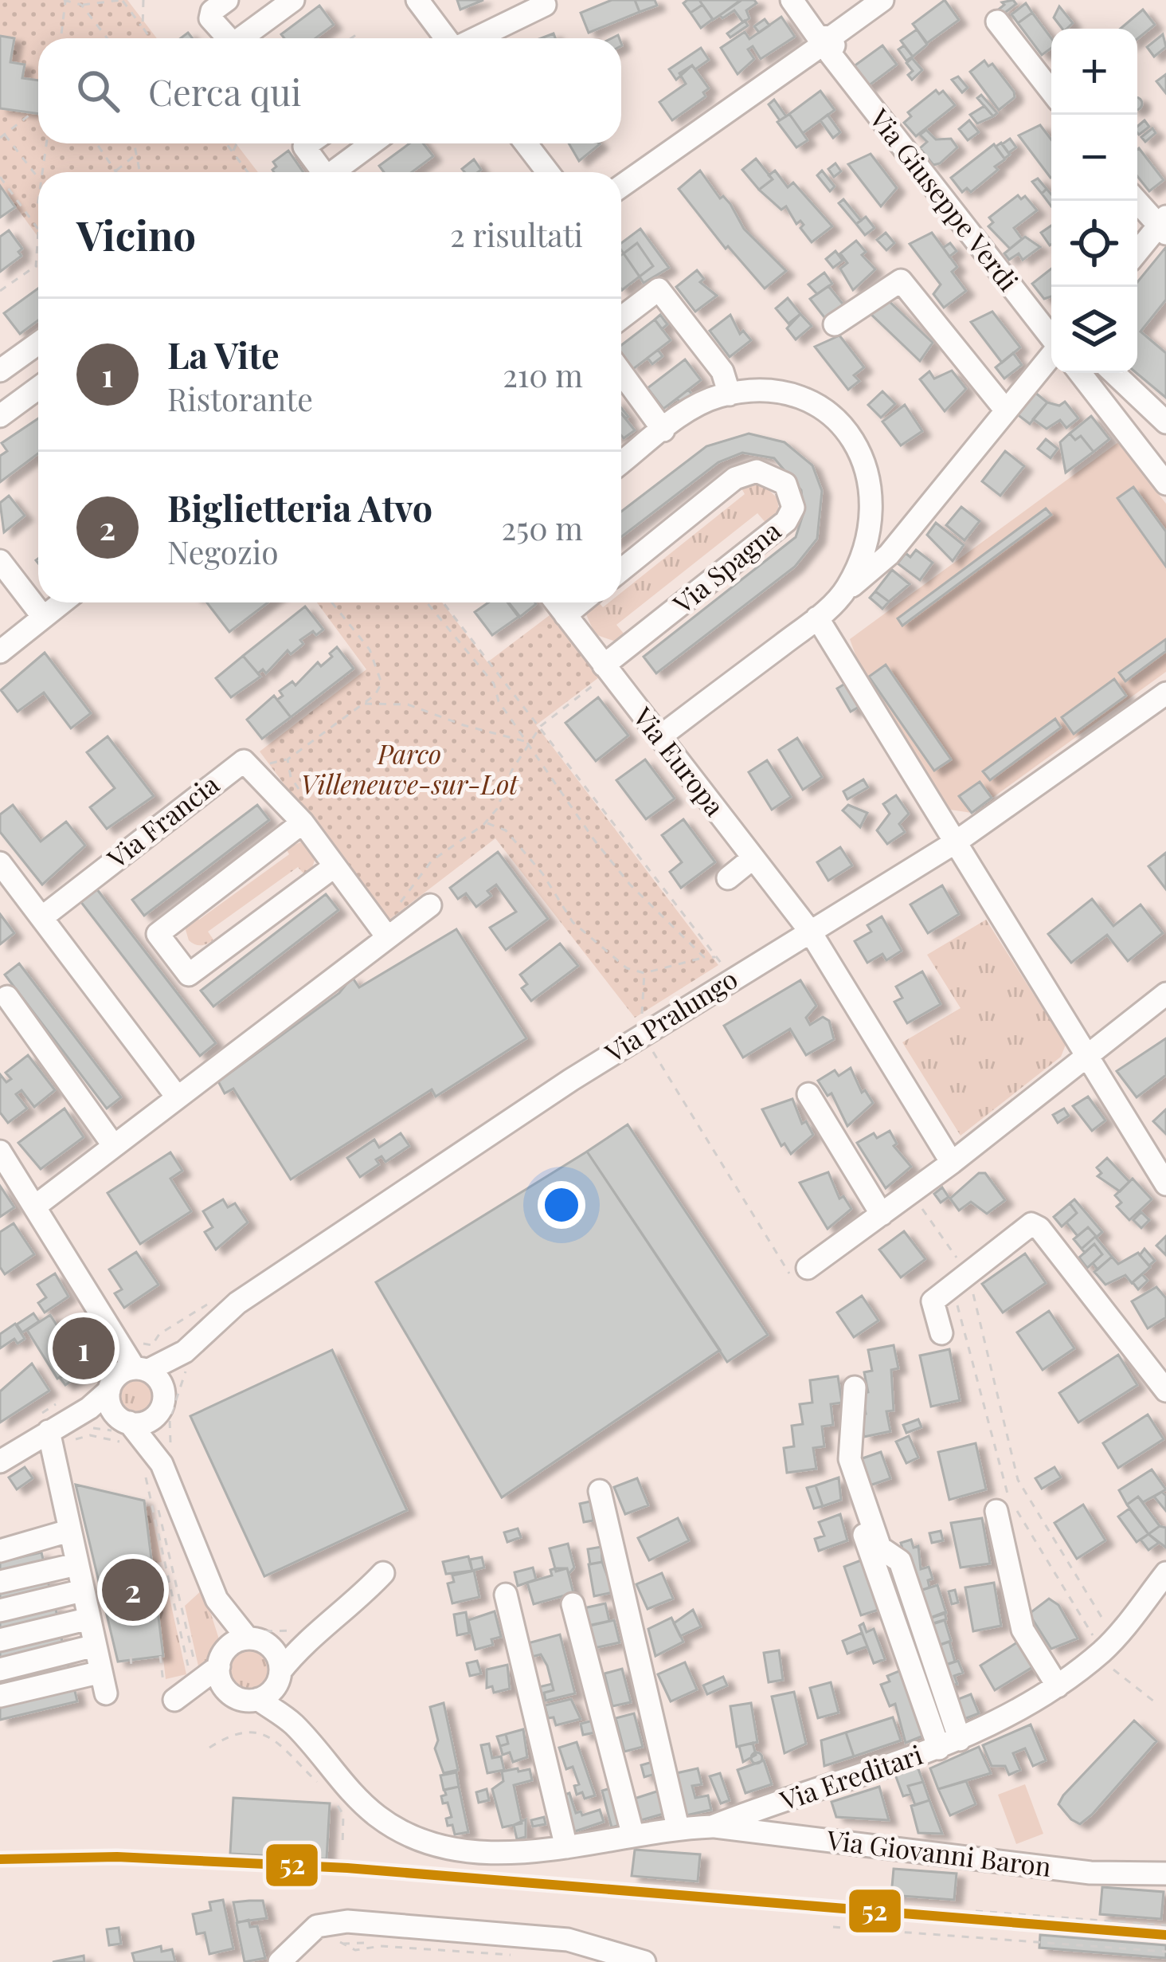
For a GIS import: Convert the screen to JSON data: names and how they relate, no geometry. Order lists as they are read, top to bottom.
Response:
{
  "streets": {
    "street": [
      "Via Giuseppe Verdi",
      "Via Spagna",
      "Via Europa",
      "Via Francia",
      "Via Pralungo",
      "Via Ereditari",
      "Via Giovanni Baron"
    ]
  },
  "crossings": [
    ["Via Spagna", "Via Europa"],
    ["Via Europa", "Via Pralungo"],
    ["Via Pralungo", "Via Ereditari"],
    ["Via Ereditari", "Via Giovanni Baron"]
  ],
  "parks": ["Parco Villeneuve-sur-Lot"],
  "lines": ["transit line 52"],
  "page": {
    "map_buttons": ["+", "−"],
    "search": "Cerca qui",
    "heading": ["Vicino", "2 risultati"],
    "list": [
      {
        "mark": "1",
        "name": "La Vite",
        "note": "Ristorante",
        "value": "210 m"
      },
      {
        "mark": "2",
        "name": "Biglietteria Atvo",
        "note": "Negozio",
        "value": "250 m"
      }
    ],
    "pins": ["1", "2"]
  }
}
